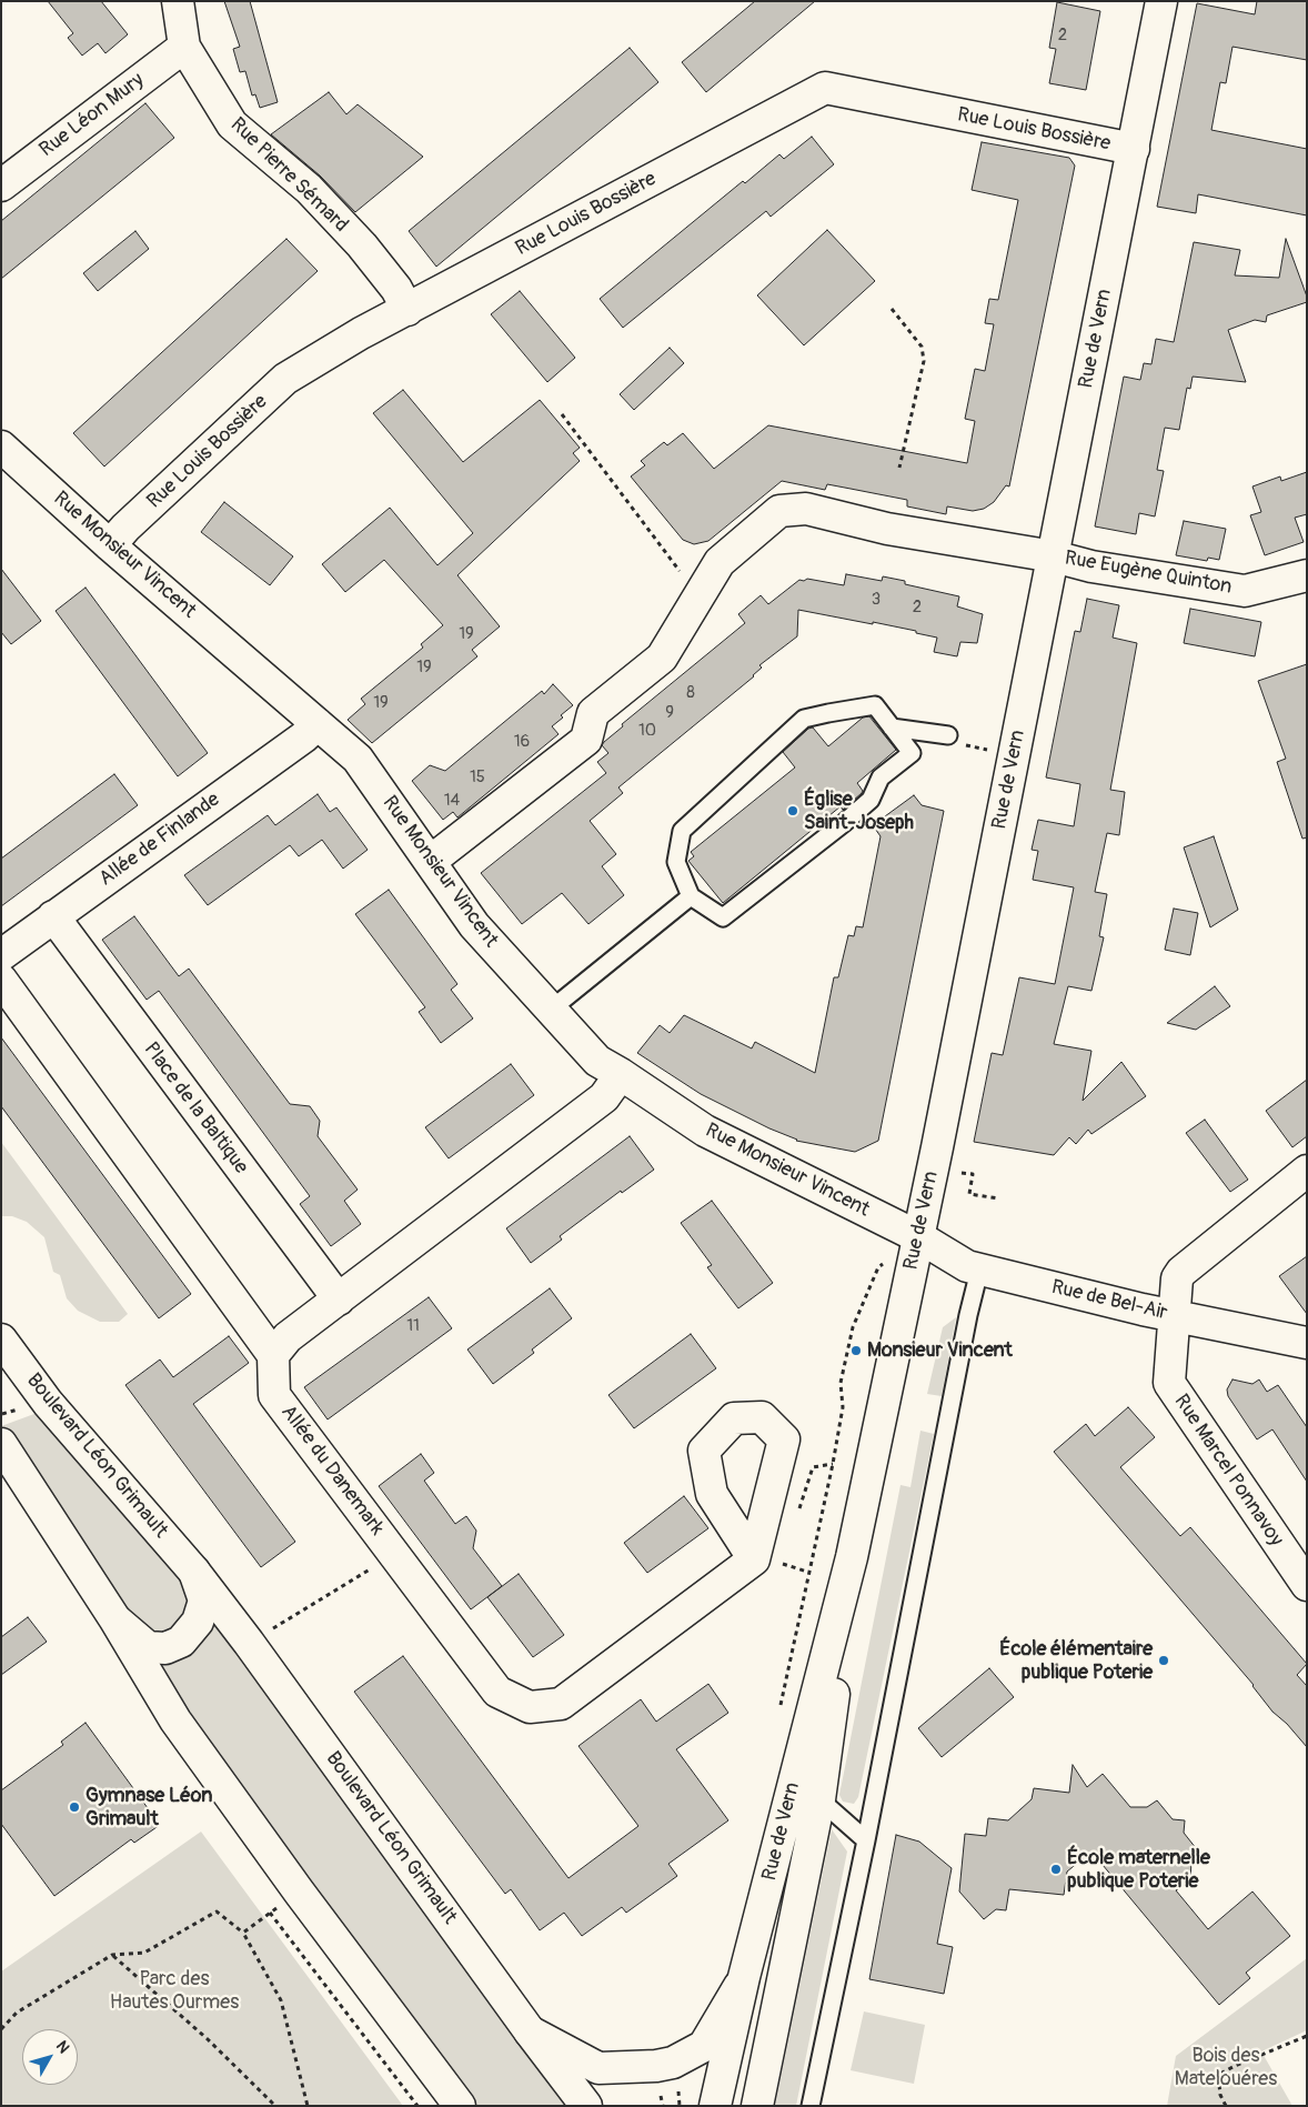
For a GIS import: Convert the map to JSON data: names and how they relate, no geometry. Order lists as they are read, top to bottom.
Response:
{
  "streets": {
    "street": [
      "Rue Léon Mury",
      "Rue Louis Bossière",
      "Rue Pierre Sémard",
      "Rue de Vern",
      "Rue Monsieur Vincent",
      "Rue Eugène Quinton",
      "Allée de Finlande",
      "Place de la Baltique",
      "Rue de Bel-Air",
      "Boulevard Léon Grimault",
      "Allée du Danemark",
      "Rue Marcel Ponnavoy"
    ]
  },
  "crossings": [
    ["Rue Léon Mury", "Rue Pierre Sémard"],
    ["Rue Louis Bossière", "Rue Pierre Sémard"],
    ["Rue Louis Bossière", "Rue de Vern"],
    ["Rue Louis Bossière", "Rue Monsieur Vincent"],
    ["Rue de Vern", "Rue Monsieur Vincent"],
    ["Rue de Vern", "Rue Eugène Quinton"],
    ["Rue de Vern", "Rue de Bel-Air"],
    ["Rue Monsieur Vincent", "Rue Eugène Quinton"],
    ["Rue Monsieur Vincent", "Allée de Finlande"],
    ["Rue Monsieur Vincent", "Rue de Bel-Air"],
    ["Allée de Finlande", "Place de la Baltique"],
    ["Rue de Bel-Air", "Rue Marcel Ponnavoy"]
  ],
  "parks": ["Parc des Hautes Ourmes", "Bois des Matelouéres"],
  "places": [
    "Église Saint-Joseph",
    "Monsieur Vincent",
    "École élémentaire publique Poterie",
    "Gymnase Léon Grimault",
    "École maternelle publique Poterie"
  ],
  "house_numbers": [
    "2",
    "3",
    "2",
    "19",
    "19",
    "8",
    "19",
    "9",
    "10",
    "16",
    "15",
    "14",
    "11"
  ],
  "north": "top right"
}
